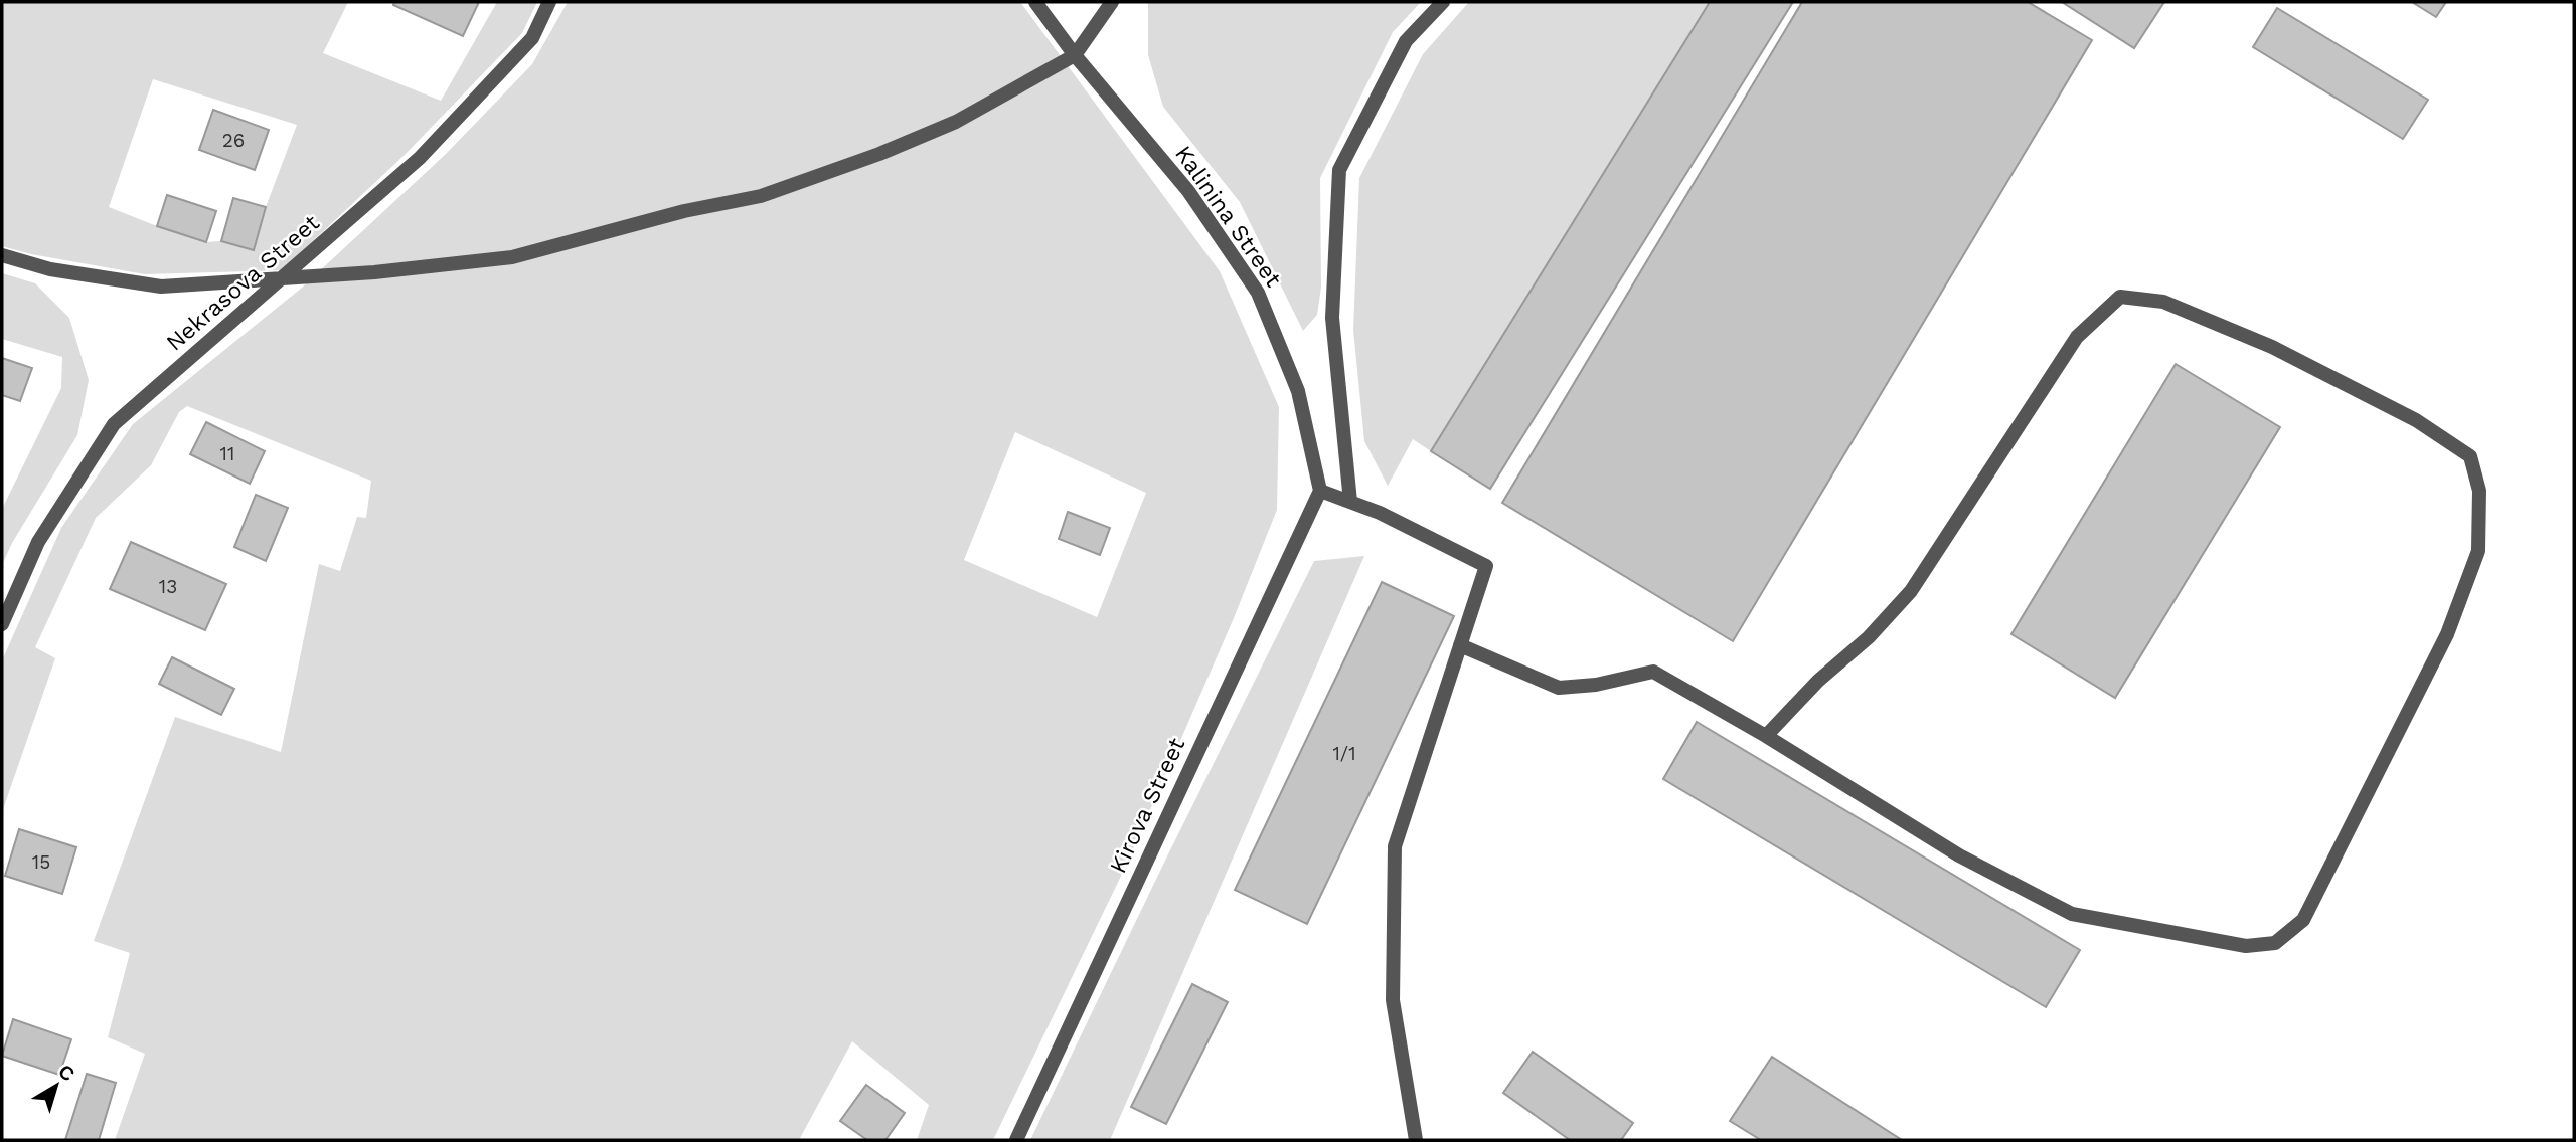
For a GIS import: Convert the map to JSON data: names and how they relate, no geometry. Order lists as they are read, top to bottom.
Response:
{
  "streets": {
    "street": ["Kalinina Street", "Nekrasova Street", "Kirova Street"]
  },
  "crossings": [
    ["Kalinina Street", "Kirova Street"]
  ],
  "house_numbers": [
    "26",
    "11",
    "13",
    "1/1",
    "15"
  ],
  "north": "top right"
}
